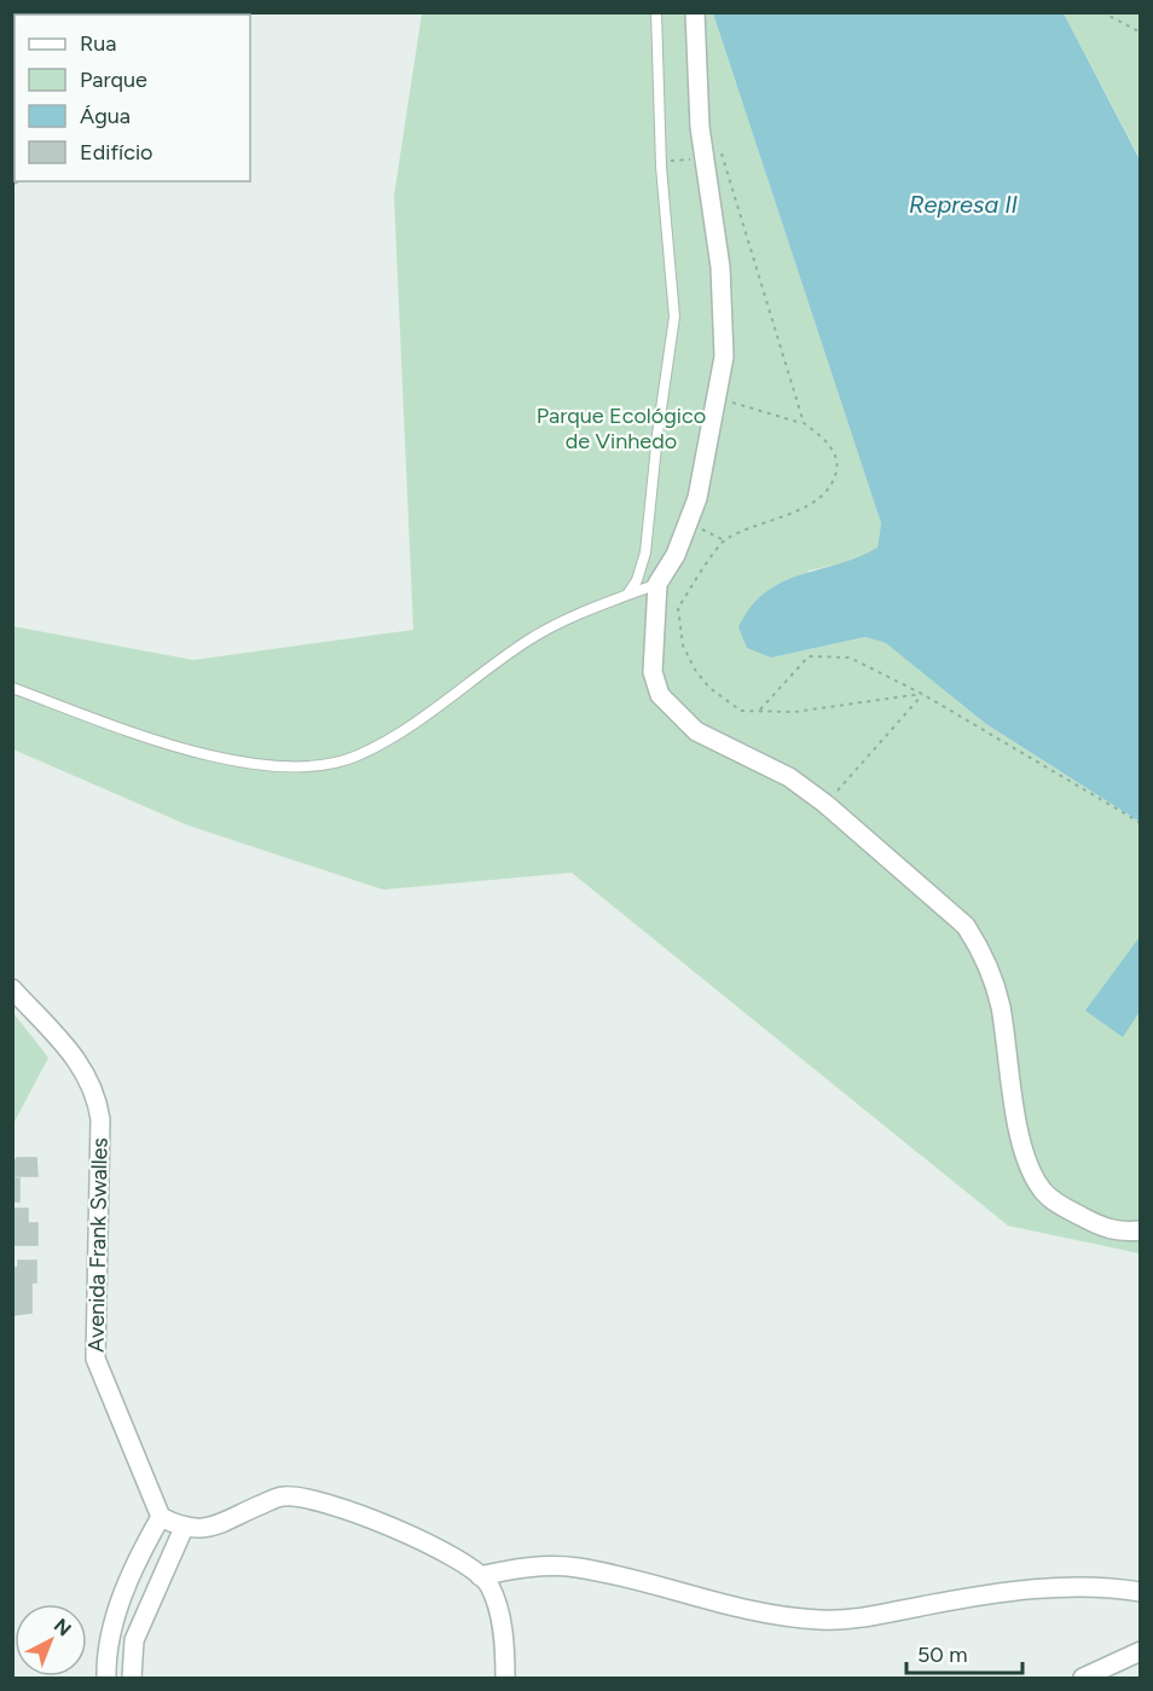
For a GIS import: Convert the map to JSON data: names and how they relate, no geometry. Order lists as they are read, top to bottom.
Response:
{
  "streets": {
    "street": ["Avenida Frank Swalles"]
  },
  "water": ["Represa II"],
  "parks": ["Parque Ecológico de Vinhedo"],
  "legend": [
    "Rua",
    "Parque",
    "Água",
    "Edifício"
  ],
  "scale_bar": "50 m",
  "north": "top right"
}
